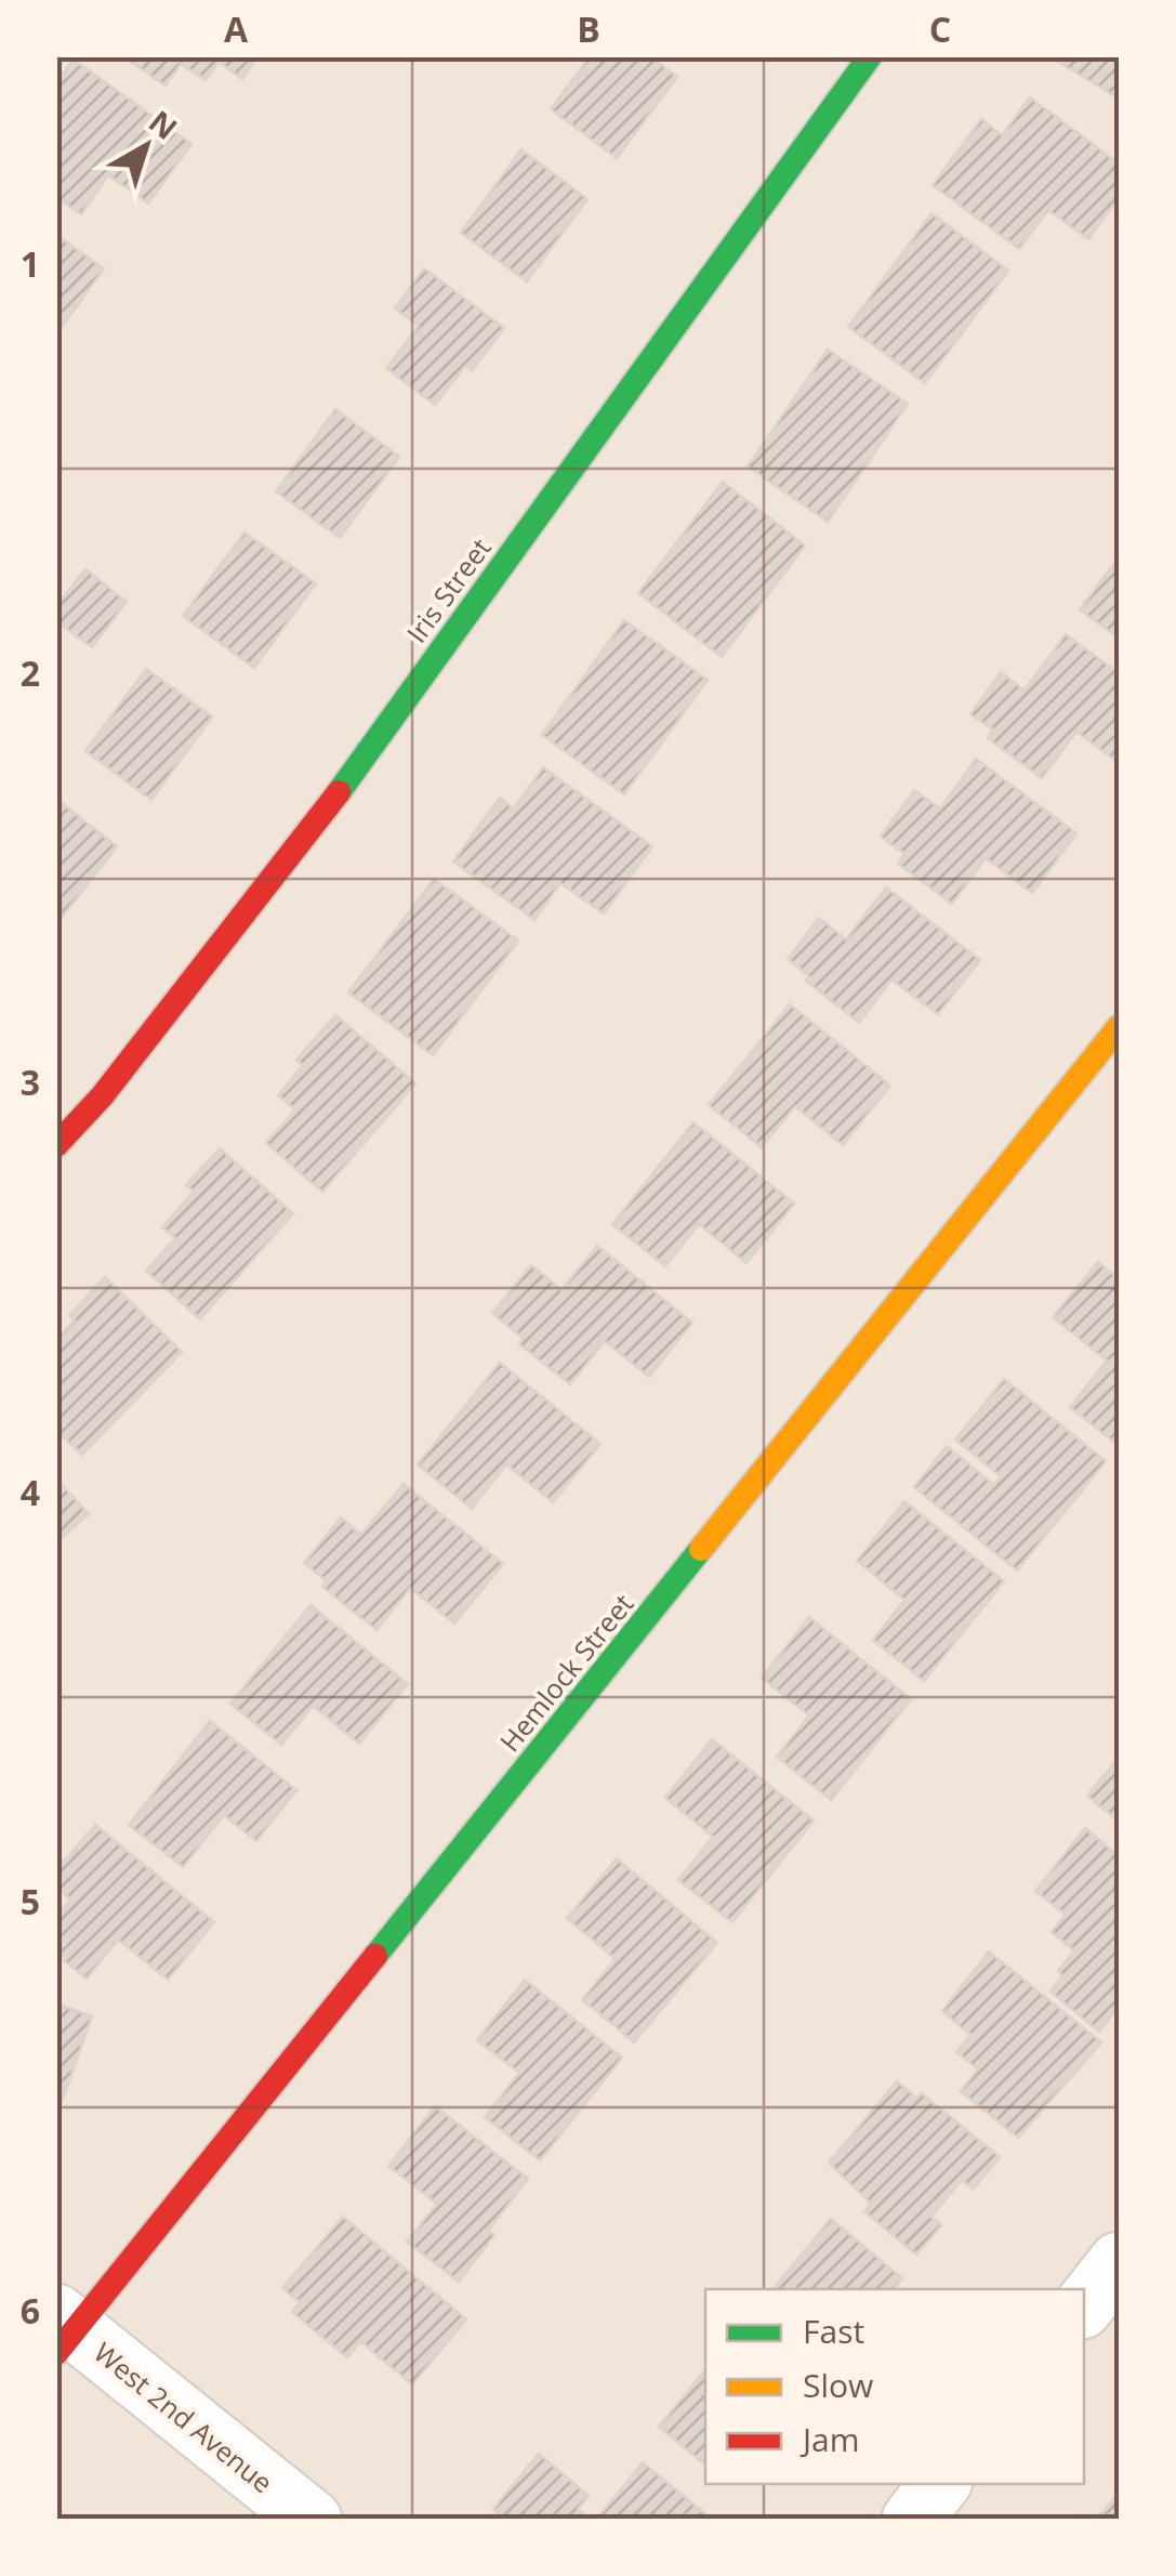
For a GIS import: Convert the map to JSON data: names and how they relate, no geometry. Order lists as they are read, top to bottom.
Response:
{
  "streets": {
    "street": ["Iris Street", "Hemlock Street", "West 2nd Avenue"]
  },
  "crossings": [
    ["Hemlock Street", "West 2nd Avenue"]
  ],
  "legend": ["Fast", "Slow", "Jam"],
  "north": "top right",
  "grid": {
    "columns": ["A", "B", "C"],
    "rows": [
      "1",
      "2",
      "3",
      "4",
      "5",
      "6"
    ]
  }
}
